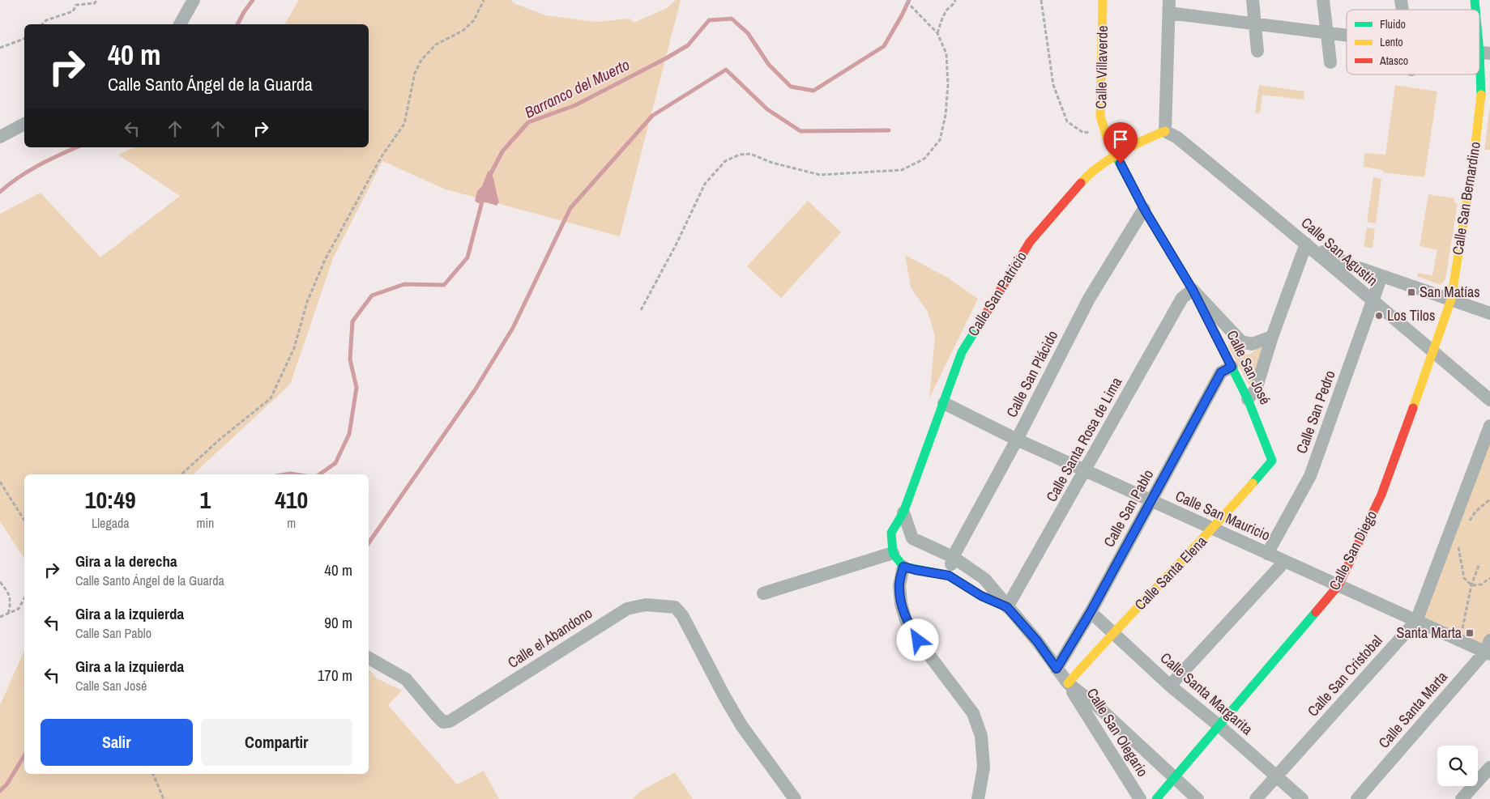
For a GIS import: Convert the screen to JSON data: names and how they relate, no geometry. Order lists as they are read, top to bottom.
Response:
{
  "streets": {
    "street": [
      "Calle Villaverde",
      "Calle San Bernardino",
      "Calle San Agustín",
      "Calle San Patricio",
      "Calle San José",
      "Calle San Plácido",
      "Calle San Pedro",
      "Calle Santa Rosa de Lima",
      "Calle San Pablo",
      "Calle San Mauricio",
      "Calle San Diego",
      "Calle Santa Elena",
      "Calle el Abandono",
      "Calle San Cristobal",
      "Calle Santa Margarita",
      "Calle Santa Marta",
      "Calle San Olegario"
    ]
  },
  "crossings": [
    ["Calle Villaverde", "Calle San Patricio"],
    ["Calle Villaverde", "Calle San José"],
    ["Calle San Bernardino", "Calle San Diego"],
    ["Calle San Agustín", "Calle San Patricio"],
    ["Calle San Agustín", "Calle San Pedro"],
    ["Calle San Agustín", "Calle San Diego"],
    ["Calle San Patricio", "Calle San José"],
    ["Calle San Patricio", "Calle San Mauricio"],
    ["Calle San José", "Calle San Plácido"],
    ["Calle San José", "Calle Santa Rosa de Lima"],
    ["Calle San José", "Calle San Pablo"],
    ["Calle San José", "Calle Santa Elena"],
    ["Calle San Plácido", "Calle San Mauricio"],
    ["Calle San Pedro", "Calle San Mauricio"],
    ["Calle Santa Rosa de Lima", "Calle San Mauricio"],
    ["Calle San Pablo", "Calle San Mauricio"],
    ["Calle San Pablo", "Calle Santa Margarita"],
    ["Calle San Mauricio", "Calle San Diego"],
    ["Calle San Mauricio", "Calle Santa Elena"],
    ["Calle San Mauricio", "Calle San Cristobal"],
    ["Calle San Mauricio", "Calle Santa Marta"],
    ["Calle San Diego", "Calle Santa Margarita"],
    ["Calle Santa Elena", "Calle Santa Margarita"],
    ["Calle Santa Elena", "Calle San Olegario"],
    ["Calle San Cristobal", "Calle Santa Margarita"]
  ],
  "water": ["Barranco del Muerto"],
  "places": {
    "transit": ["San Matías", "Santa Marta"],
    "other": ["Los Tilos"]
  },
  "legend": ["Fluido", "Lento", "Atasco"],
  "page": {
    "turn": ["40 m", "Calle Santo Ángel de la Guarda"],
    "eta": [
      "10:49",
      "Llegada",
      "1",
      "min",
      "410",
      "m"
    ],
    "list": [
      {
        "name": "Gira a la derecha",
        "note": "Calle Santo Ángel de la Guarda",
        "value": "40 m"
      },
      {
        "name": "Gira a la izquierda",
        "note": "Calle San Pablo",
        "value": "90 m"
      },
      {
        "name": "Gira a la izquierda",
        "note": "Calle San José",
        "value": "170 m"
      }
    ],
    "buttons": ["Salir", "Compartir"]
  }
}
